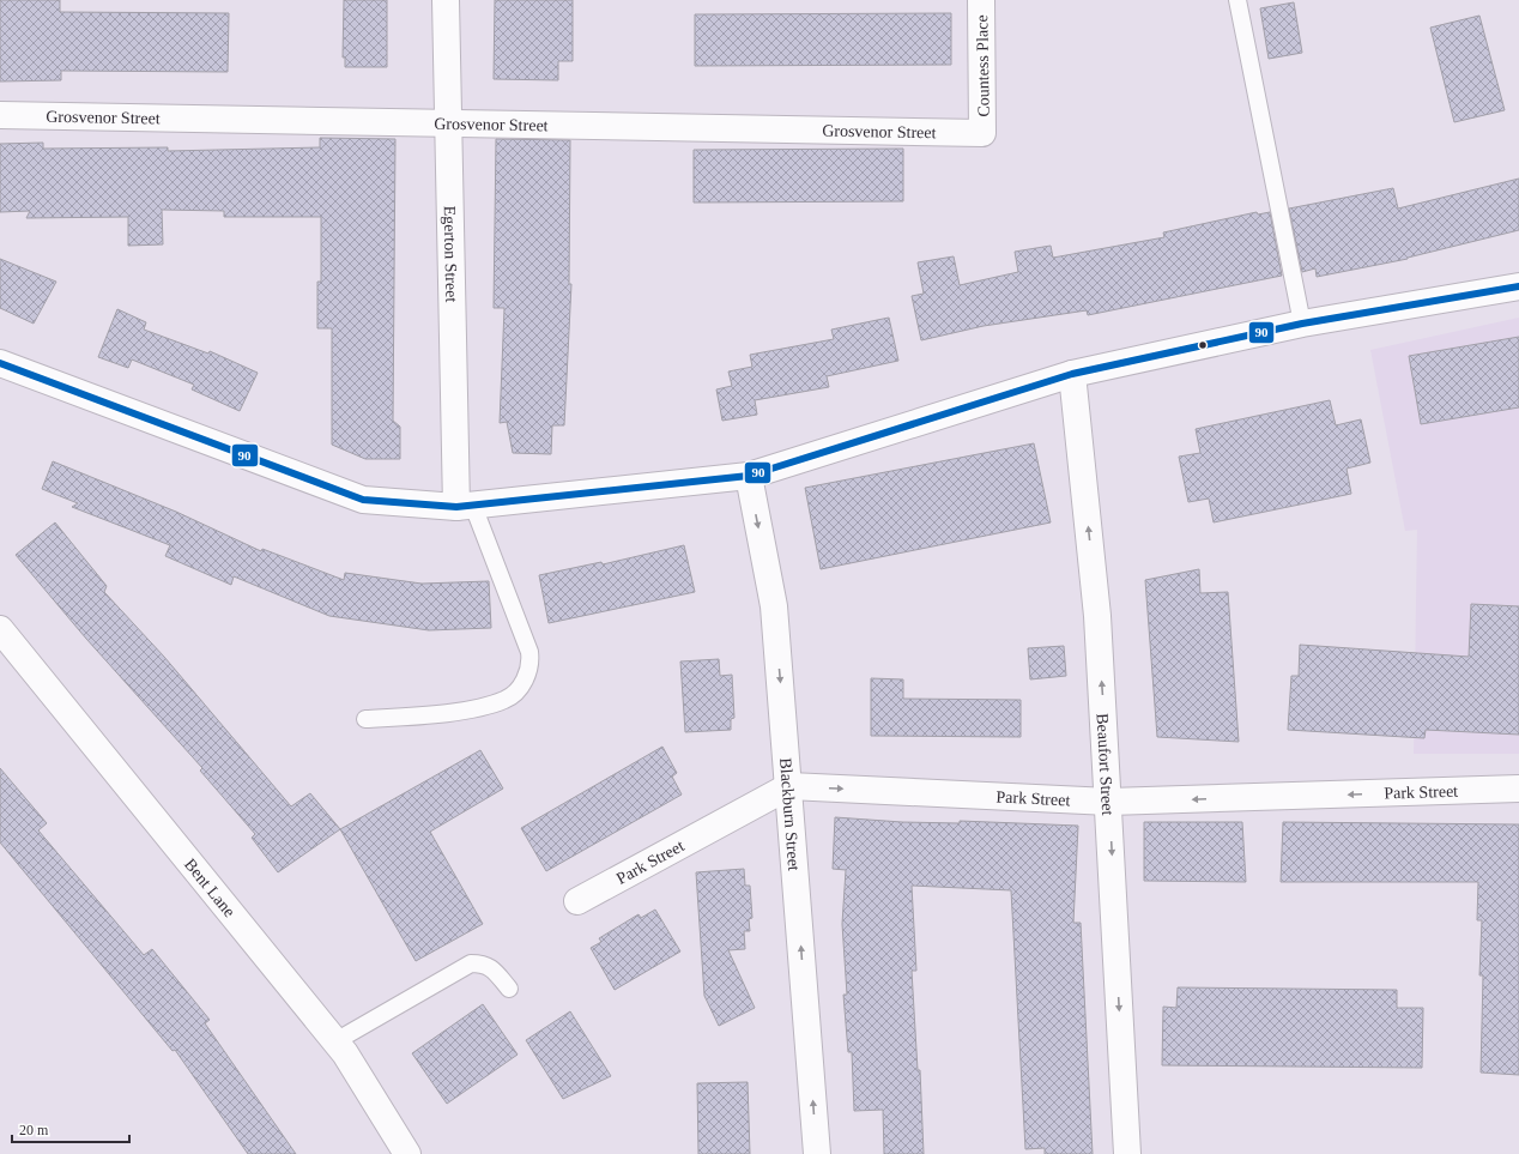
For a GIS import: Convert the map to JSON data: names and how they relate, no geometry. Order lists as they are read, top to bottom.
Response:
{
  "streets": {
    "street": [
      "Countess Place",
      "Grosvenor Street",
      "Egerton Street",
      "Beaufort Street",
      "Park Street",
      "Blackburn Street",
      "Bent Lane"
    ]
  },
  "crossings": [
    ["Countess Place", "Grosvenor Street"],
    ["Grosvenor Street", "Egerton Street"],
    ["Beaufort Street", "Park Street"],
    ["Park Street", "Blackburn Street"]
  ],
  "lines": ["transit line 90"],
  "scale_bar": "20 m"
}
